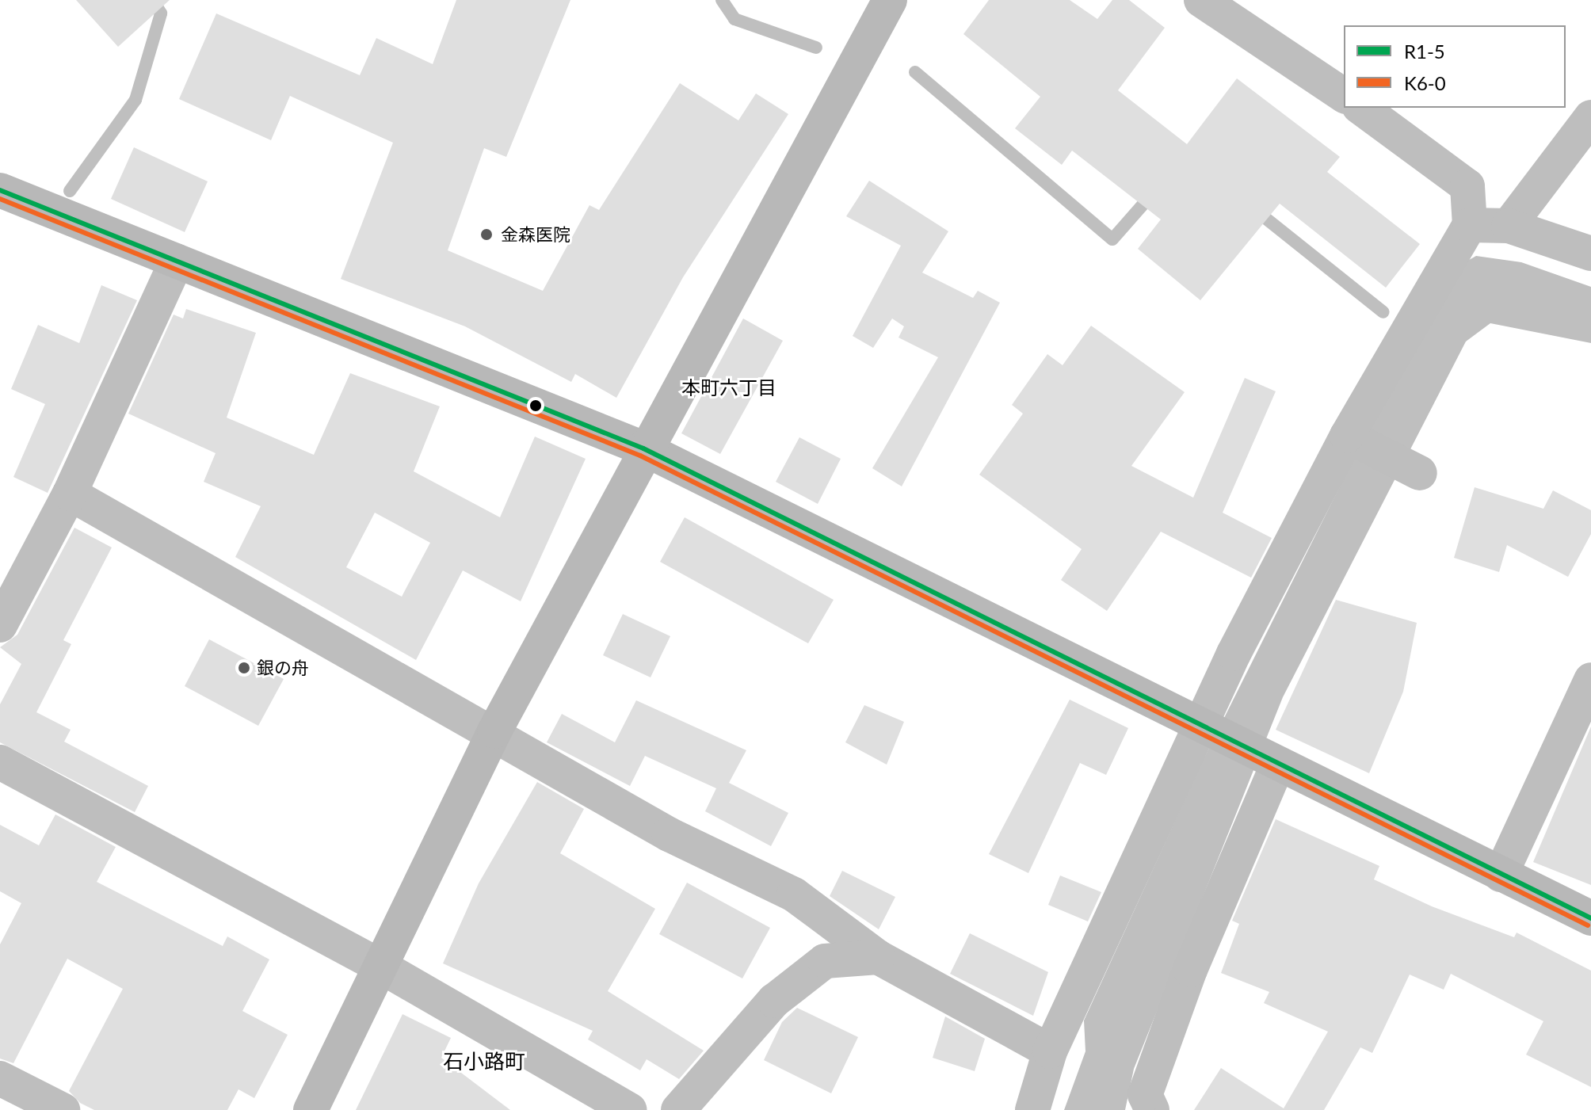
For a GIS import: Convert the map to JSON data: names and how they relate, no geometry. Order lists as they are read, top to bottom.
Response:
{
  "districts": ["本町六丁目", "石小路町"],
  "places": ["金森医院", "銀の舟"],
  "lines": ["transit line R1-5", "transit line K6-0"],
  "legend": ["R1-5", "K6-0"]
}
